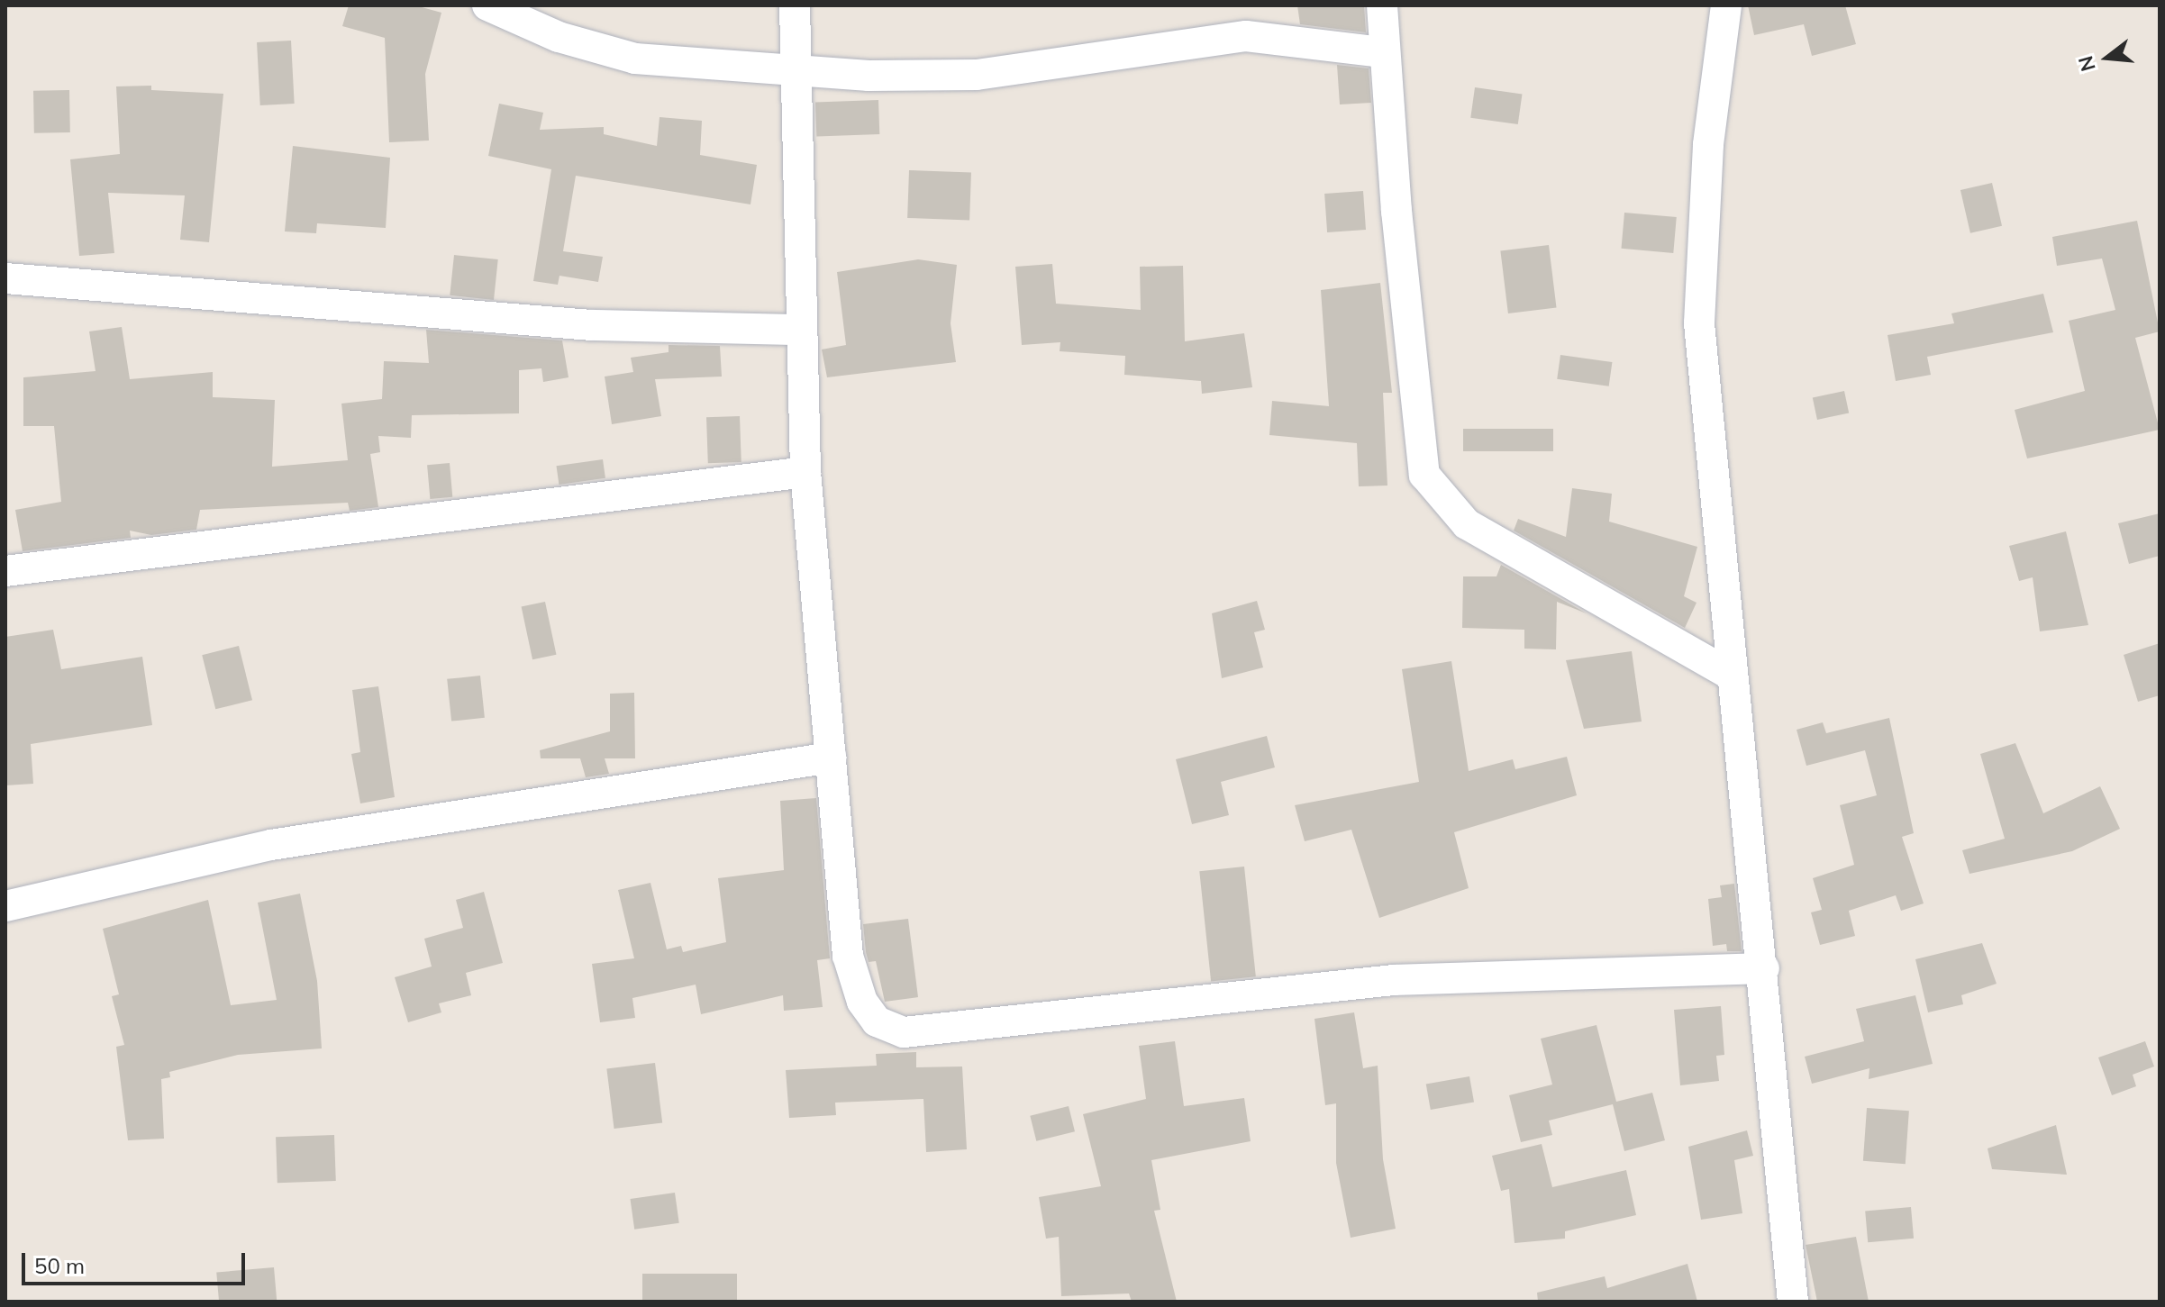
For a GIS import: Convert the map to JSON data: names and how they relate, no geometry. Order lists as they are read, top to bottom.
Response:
{
  "scale_bar": "50 m",
  "north": "left"
}
